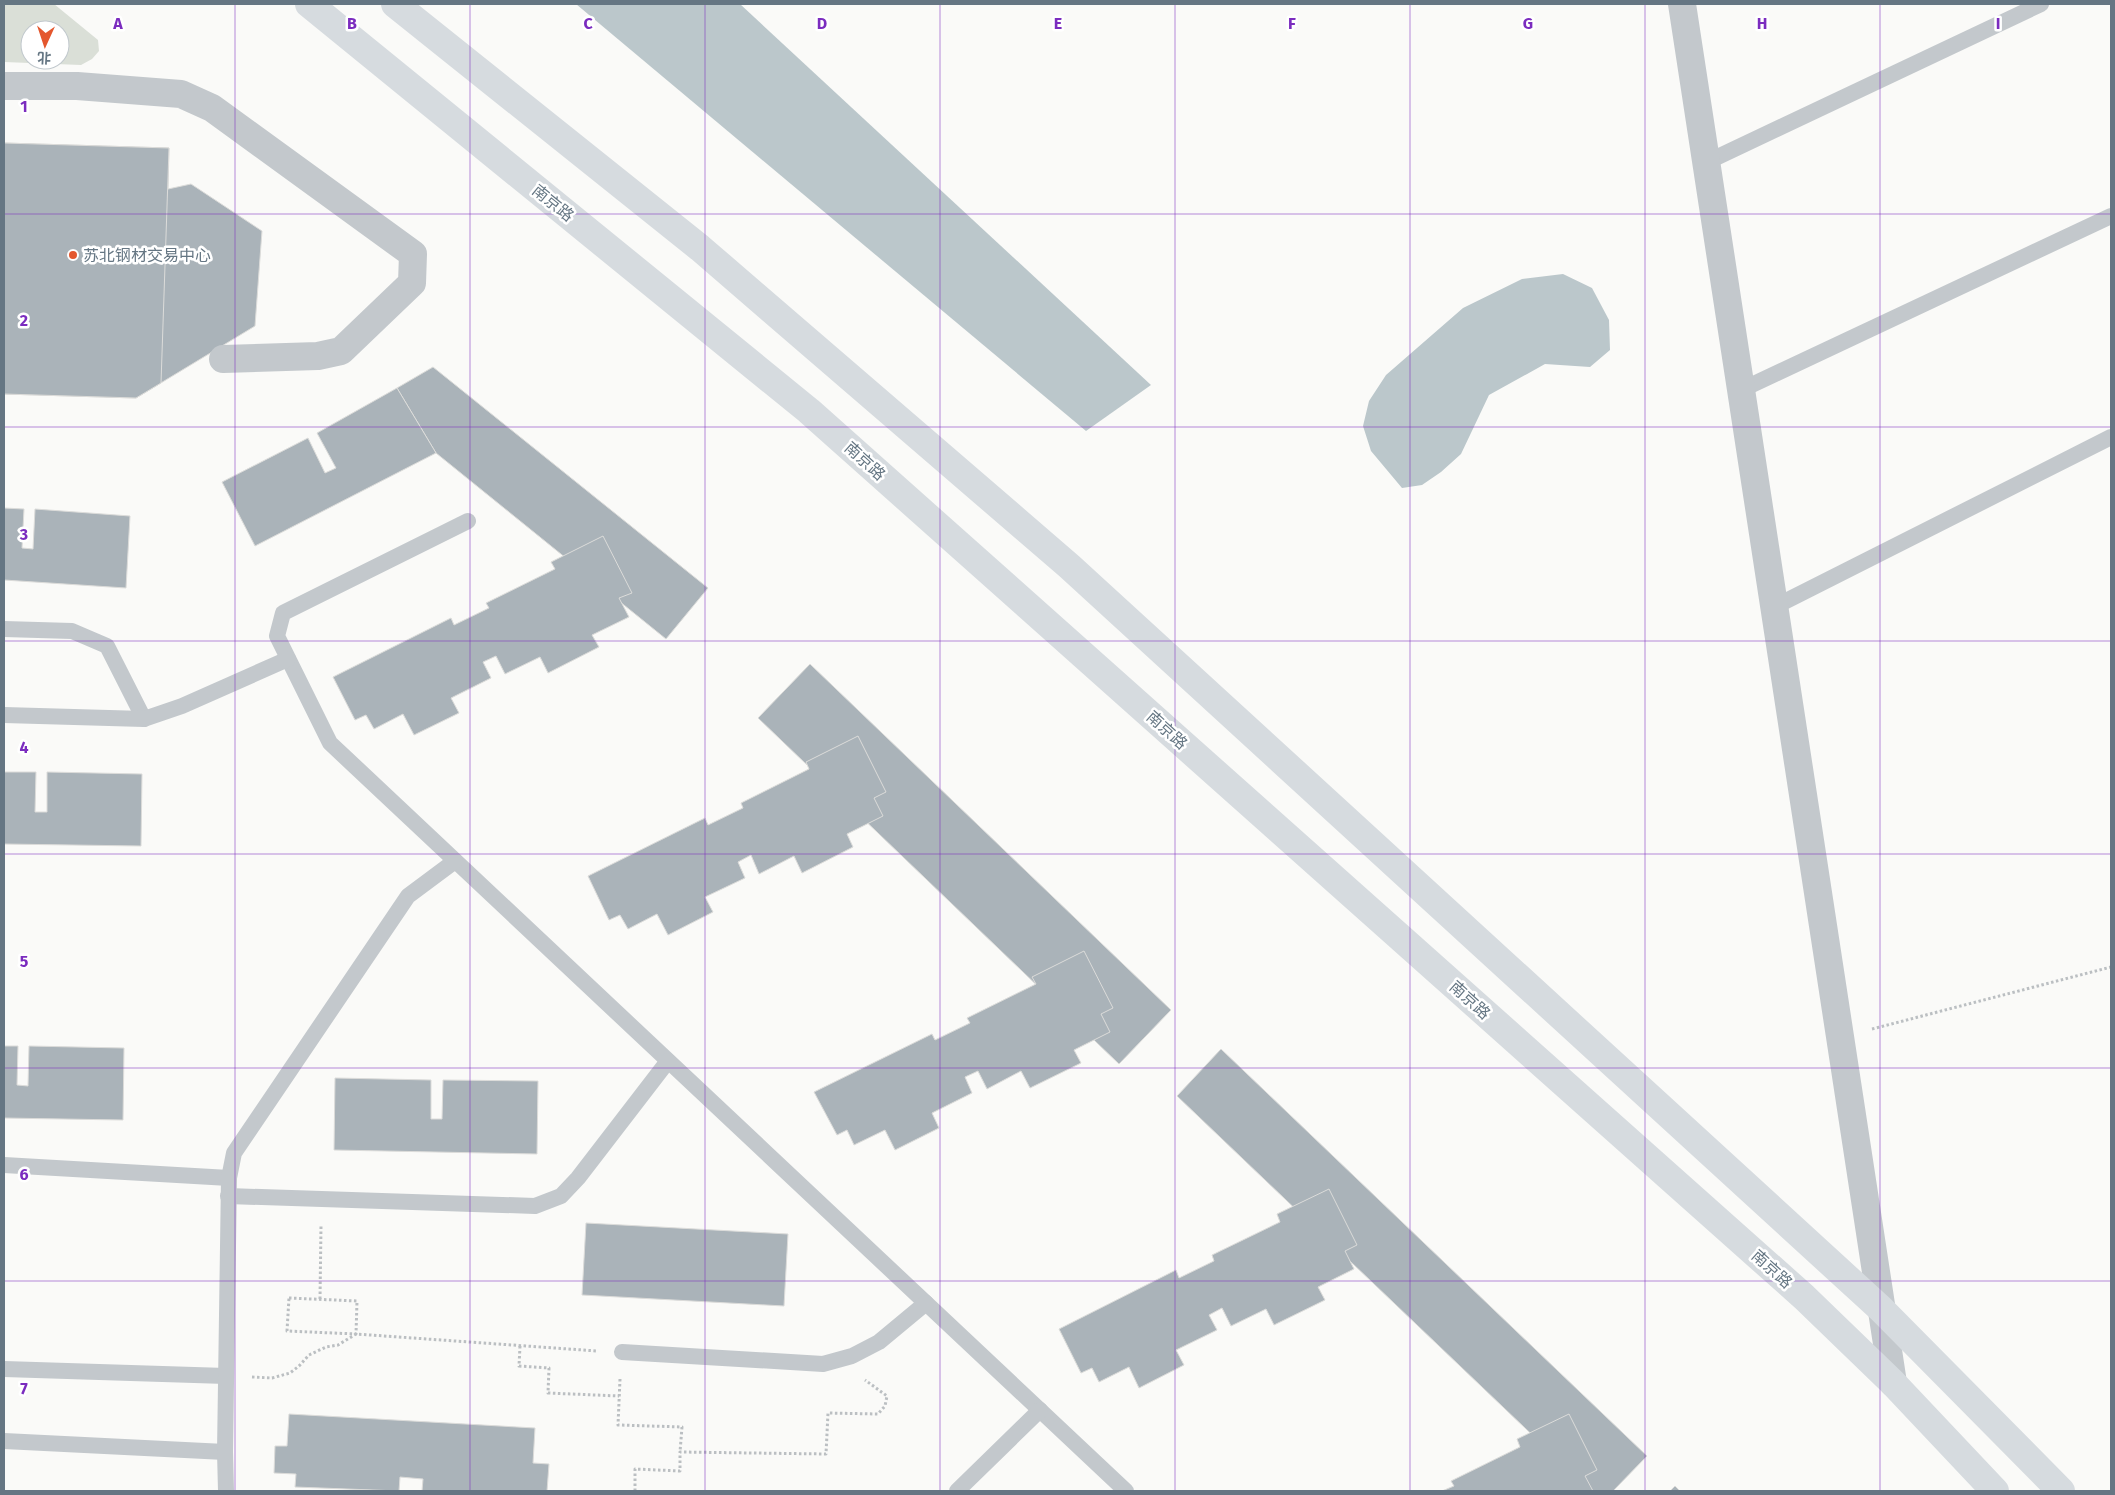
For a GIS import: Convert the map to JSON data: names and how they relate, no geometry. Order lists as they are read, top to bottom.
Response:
{
  "streets": {
    "main road": ["南京路"]
  },
  "places": ["苏北钢材交易中心"],
  "north": "bottom",
  "grid": {
    "columns": [
      "A",
      "B",
      "C",
      "D",
      "E",
      "F",
      "G",
      "H",
      "I"
    ],
    "rows": [
      "1",
      "2",
      "3",
      "4",
      "5",
      "6",
      "7"
    ]
  }
}
